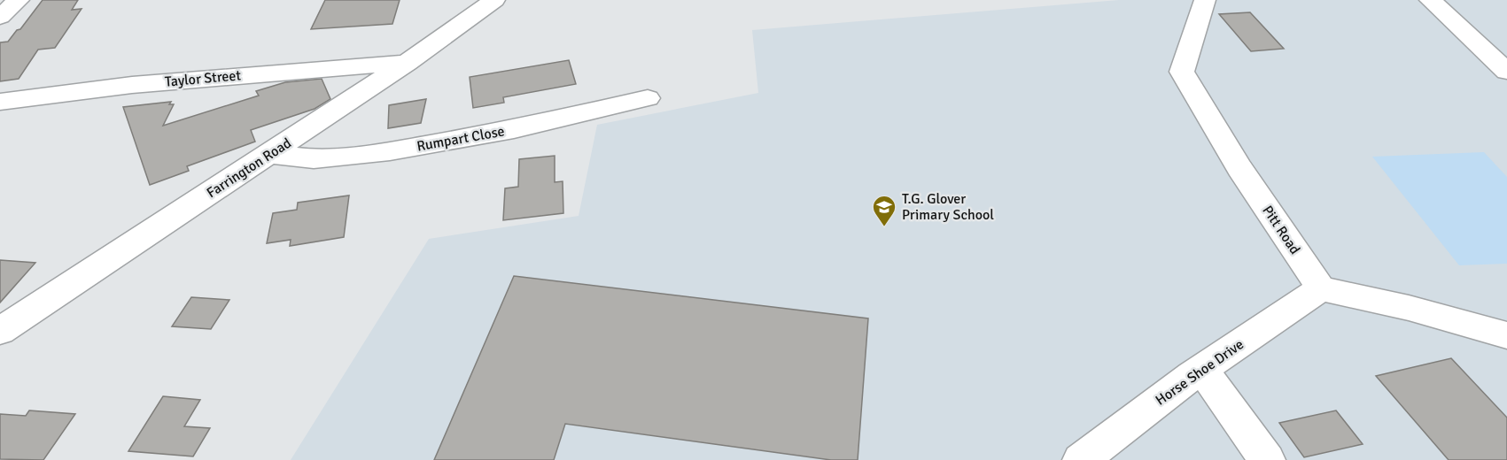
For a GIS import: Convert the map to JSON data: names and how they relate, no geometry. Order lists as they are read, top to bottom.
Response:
{
  "streets": {
    "street": [
      "Taylor Street",
      "Rumpart Close",
      "Farrington Road",
      "Pitt Road",
      "Horse Shoe Drive"
    ]
  },
  "crossings": [
    ["Taylor Street", "Farrington Road"],
    ["Rumpart Close", "Farrington Road"],
    ["Pitt Road", "Horse Shoe Drive"]
  ],
  "places": {
    "school or university": ["T.G. Glover Primary School"]
  }
}
